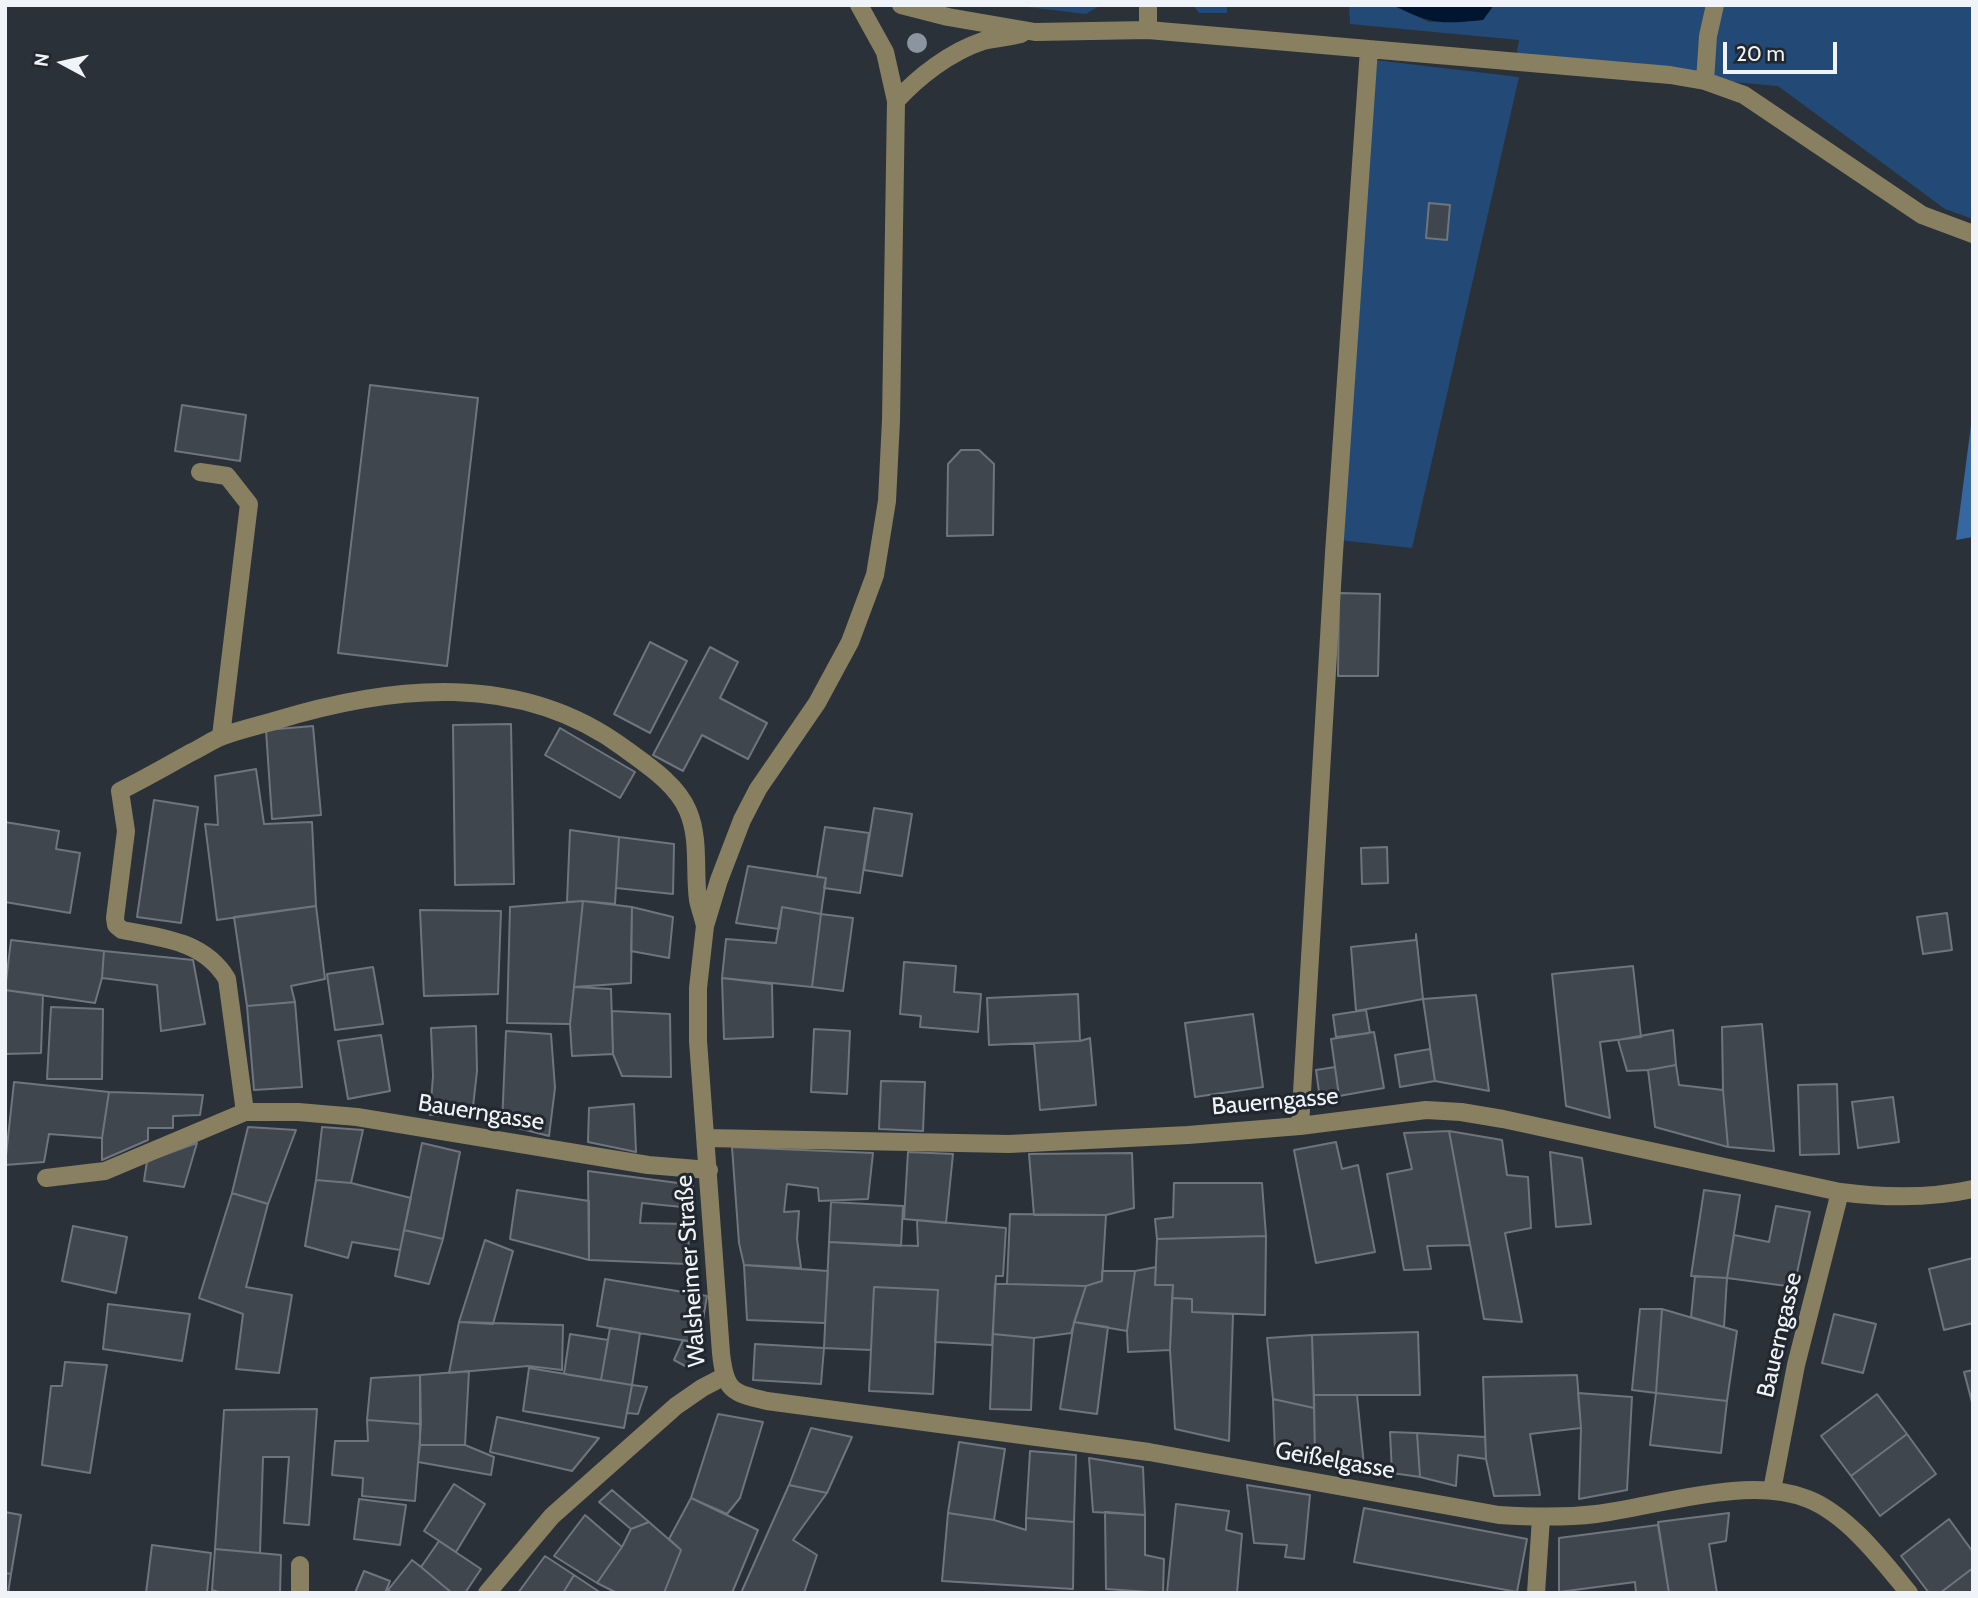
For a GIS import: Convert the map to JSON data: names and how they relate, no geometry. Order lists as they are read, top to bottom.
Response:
{
  "streets": {
    "street": ["Bauerngasse", "Walsheimer Straße", "Geißelgasse"]
  },
  "crossings": [
    ["Bauerngasse", "Walsheimer Straße"],
    ["Bauerngasse", "Geißelgasse"],
    ["Walsheimer Straße", "Geißelgasse"]
  ],
  "scale_bar": "20 m",
  "north": "left"
}
